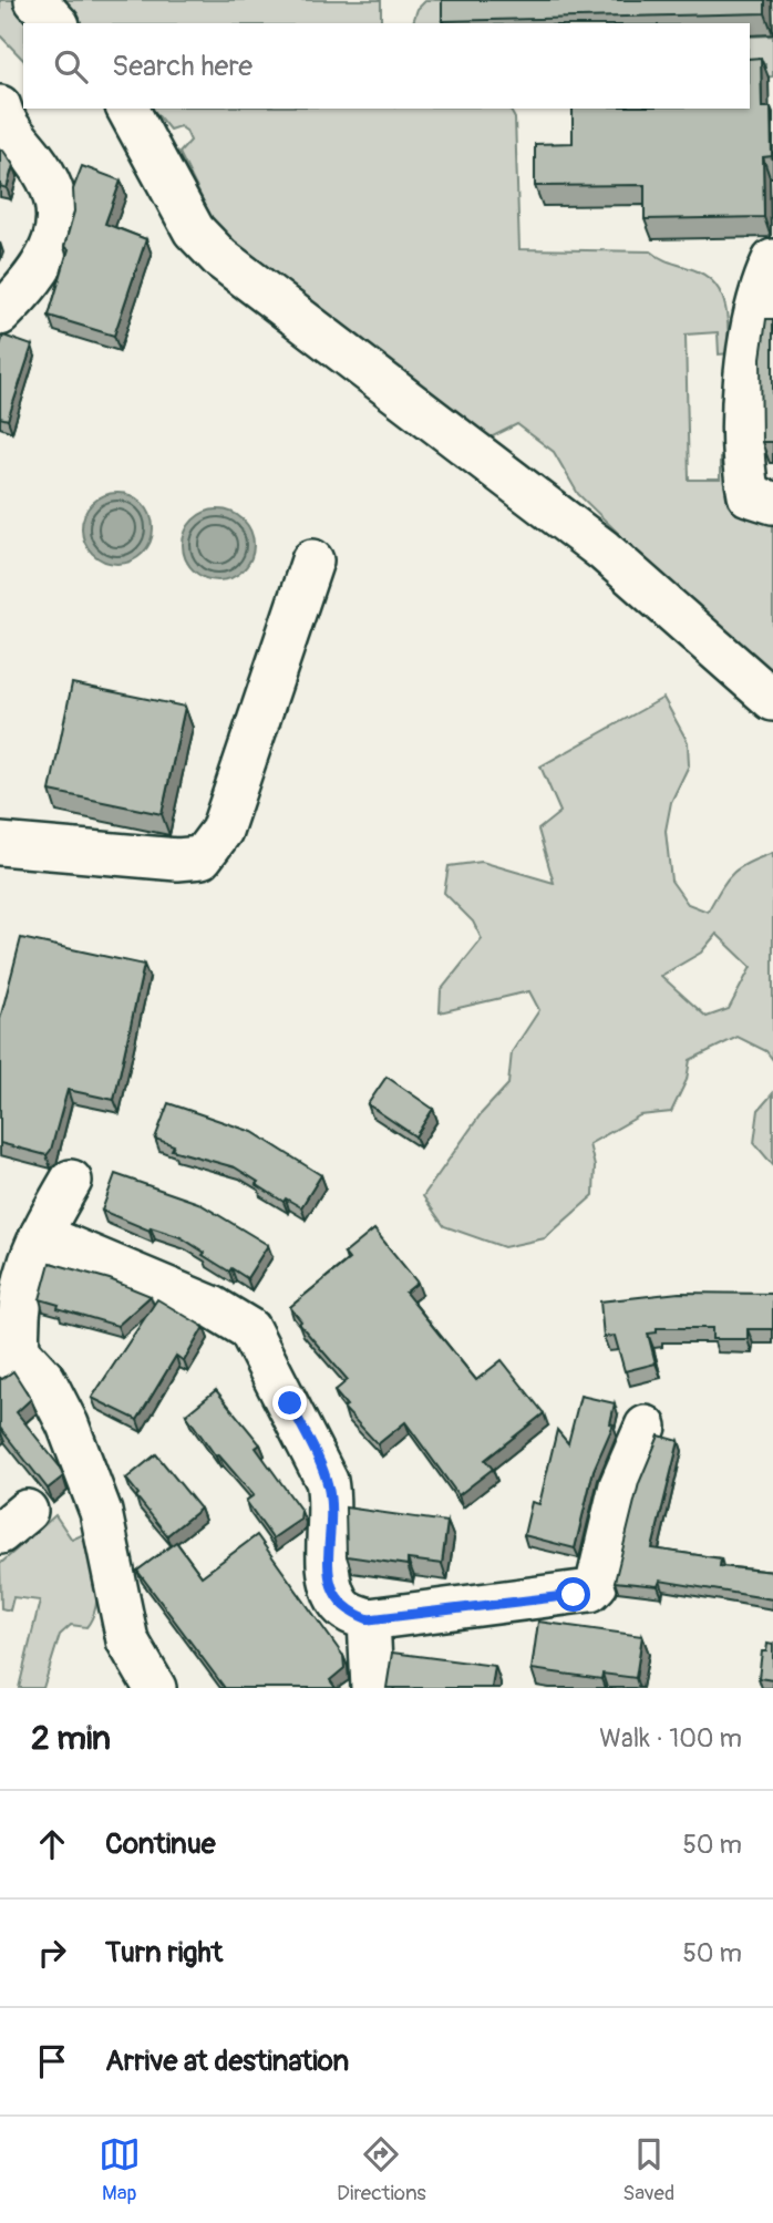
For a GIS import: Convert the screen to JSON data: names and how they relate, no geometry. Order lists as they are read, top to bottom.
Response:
{
  "page": {
    "search": "Search here",
    "heading": ["2 min", "Walk · 100 m"],
    "list": [
      ["Continue", "50 m"],
      ["Turn right", "50 m"],
      "Arrive at destination"
    ],
    "nav": ["Map", "Directions", "Saved"]
  }
}
